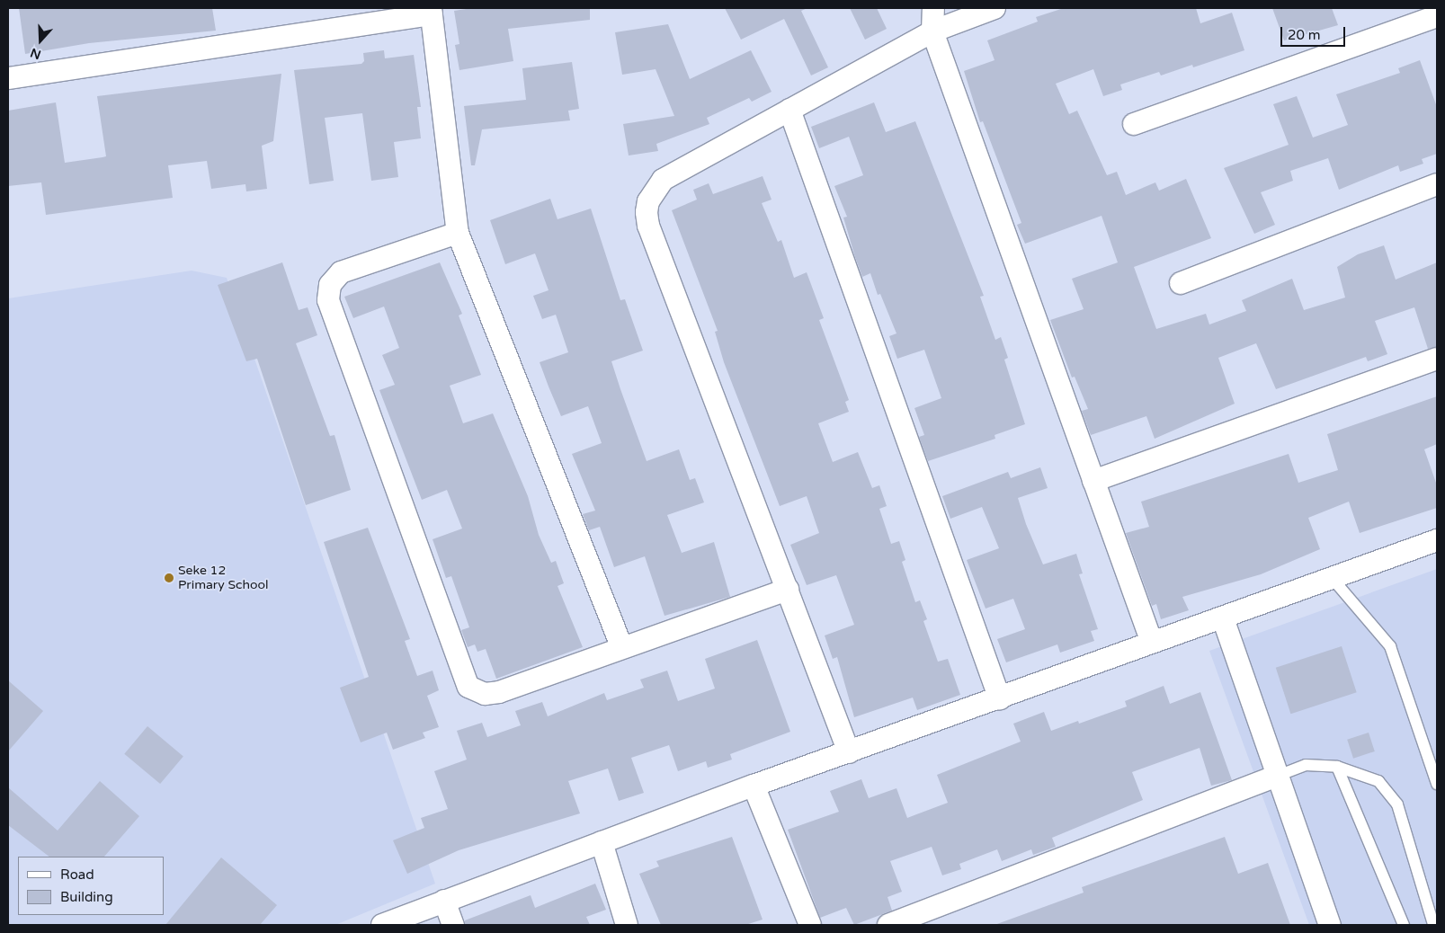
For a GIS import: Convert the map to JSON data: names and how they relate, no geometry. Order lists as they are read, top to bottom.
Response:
{
  "places": ["Seke 12 Primary School"],
  "legend": ["Road", "Building"],
  "scale_bar": "20 m",
  "north": "bottom"
}
